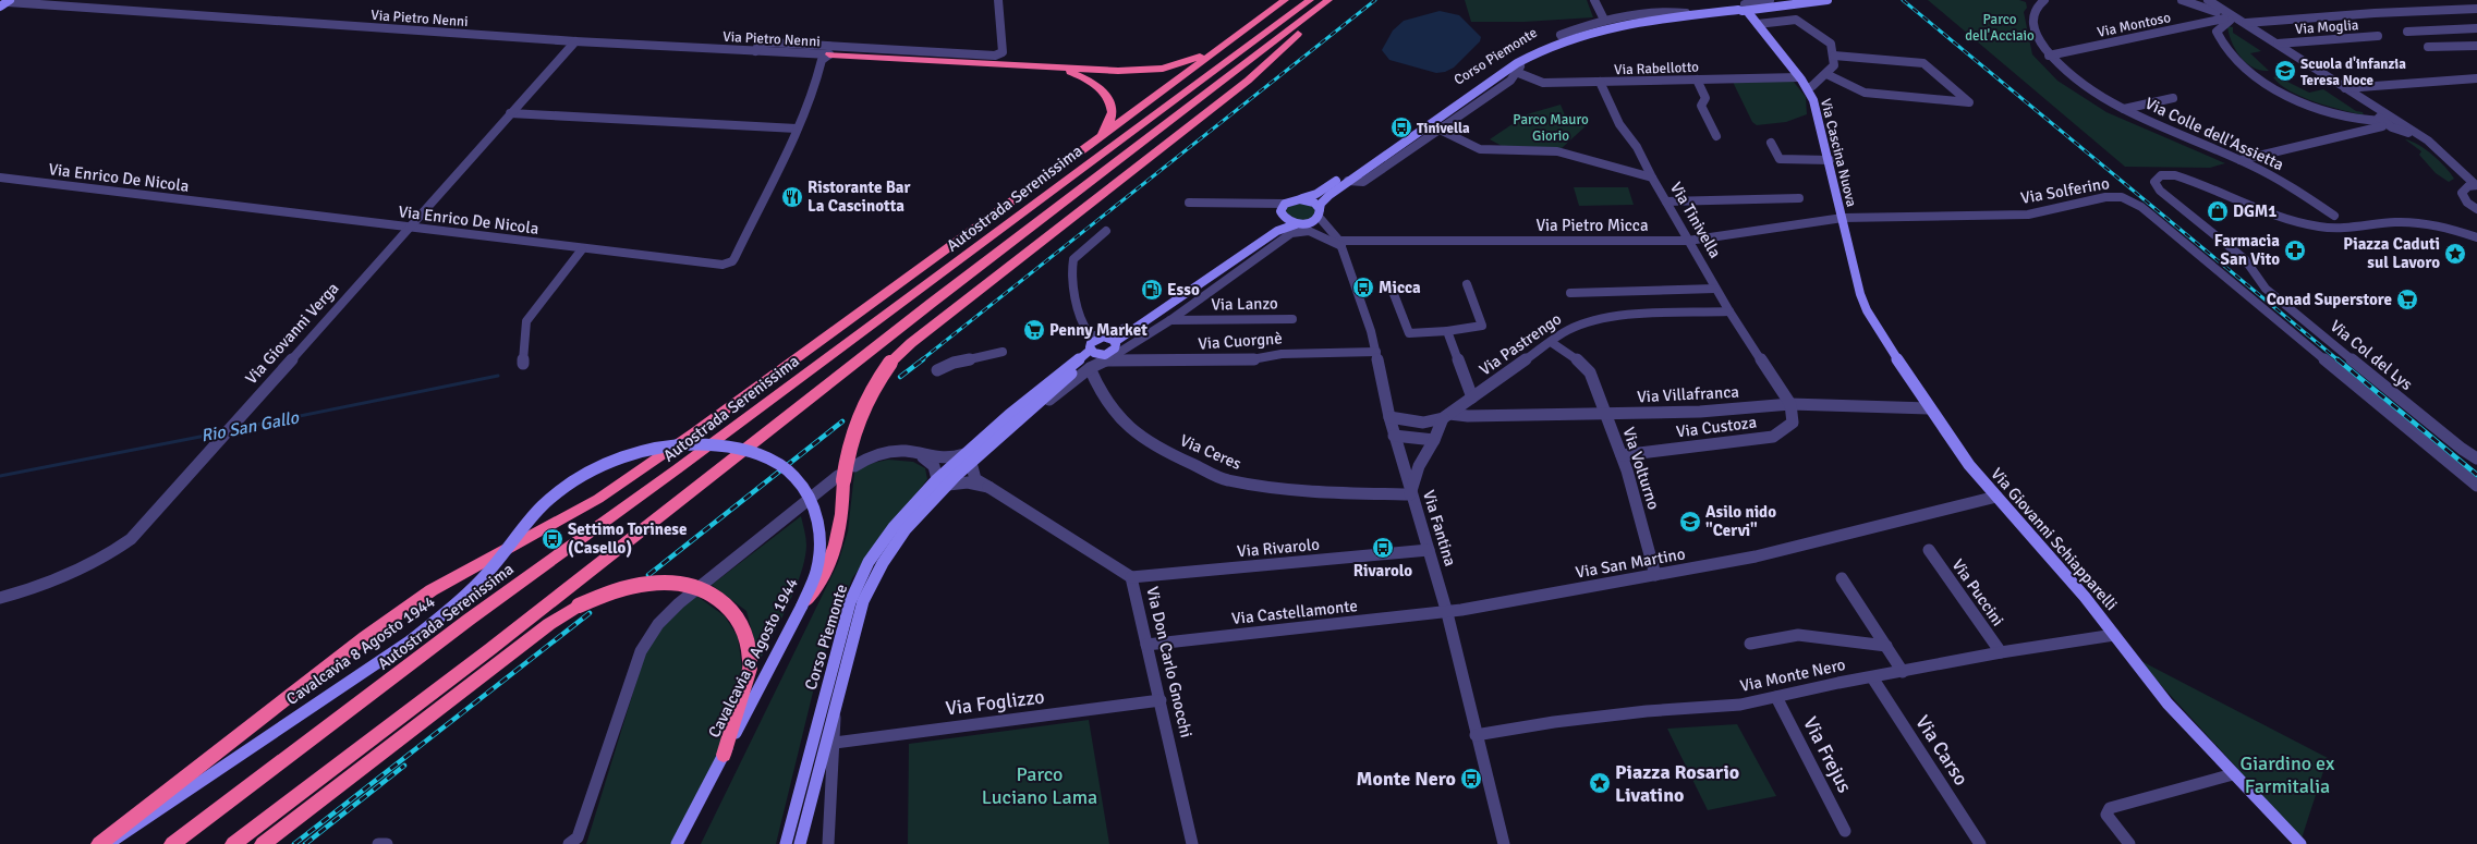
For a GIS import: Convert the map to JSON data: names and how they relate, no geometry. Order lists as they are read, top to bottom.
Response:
{
  "streets": {
    "highway": ["Autostrada Serenissima"],
    "main road": [
      "Corso Piemonte",
      "Via Cascina Nuova",
      "Via Giovanni Schiapparelli",
      "Cavalcavia 8 Agosto 1944"
    ],
    "street": [
      "Via Pietro Nenni",
      "Via Montoso",
      "Via Moglia",
      "Via Rabellotto",
      "Via Colle dell'Assietta",
      "Via Enrico De Nicola",
      "Via Solferino",
      "Via Tinivella",
      "Via Pietro Micca",
      "Via Lanzo",
      "Via Giovanni Verga",
      "Via Cuorgnè",
      "Via Pastrengo",
      "Via Col del Lys",
      "Via Villafranca",
      "Via Custoza",
      "Via Ceres",
      "Via Volturno",
      "Via Fantina",
      "Via Rivarolo",
      "Via San Martino",
      "Via Puccini",
      "Via Castellamonte",
      "Via Don Carlo Gnocchi",
      "Via Monte Nero",
      "Via Foglizzo",
      "Via Carso",
      "Via Frejus"
    ]
  },
  "crossings": [
    ["Via Pietro Nenni", "Via Enrico De Nicola"],
    ["Via Pietro Nenni", "Via Giovanni Verga"],
    ["Via Montoso", "Via Moglia"],
    ["Via Montoso", "Via Colle dell'Assietta"],
    ["Corso Piemonte", "Via Rabellotto"],
    ["Corso Piemonte", "Via Cascina Nuova"],
    ["Corso Piemonte", "Via Tinivella"],
    ["Corso Piemonte", "Via Pietro Micca"],
    ["Corso Piemonte", "Via Lanzo"],
    ["Corso Piemonte", "Via Cuorgnè"],
    ["Corso Piemonte", "Via Ceres"],
    ["Corso Piemonte", "Via Fantina"],
    ["Via Rabellotto", "Via Cascina Nuova"],
    ["Via Cascina Nuova", "Via Solferino"],
    ["Via Cascina Nuova", "Via Pietro Micca"],
    ["Via Cascina Nuova", "Via Giovanni Schiapparelli"],
    ["Via Enrico De Nicola", "Via Giovanni Verga"],
    ["Via Solferino", "Via Pietro Micca"],
    ["Via Solferino", "Via Giovanni Schiapparelli"],
    ["Via Tinivella", "Via Pietro Micca"],
    ["Via Tinivella", "Via Pastrengo"],
    ["Via Tinivella", "Via Villafranca"],
    ["Via Tinivella", "Via Custoza"],
    ["Via Pietro Micca", "Via Fantina"],
    ["Via Pietro Micca", "Via Giovanni Schiapparelli"],
    ["Via Cuorgnè", "Via Fantina"],
    ["Via Pastrengo", "Via Villafranca"],
    ["Via Pastrengo", "Via Volturno"],
    ["Via Pastrengo", "Via Fantina"],
    ["Via Villafranca", "Via Custoza"],
    ["Via Villafranca", "Via Volturno"],
    ["Via Villafranca", "Via Giovanni Schiapparelli"],
    ["Via Custoza", "Via Volturno"],
    ["Via Ceres", "Via Fantina"],
    ["Via Volturno", "Via San Martino"],
    ["Via Fantina", "Via Rivarolo"],
    ["Via Fantina", "Via San Martino"],
    ["Via Fantina", "Via Castellamonte"],
    ["Via Fantina", "Via Monte Nero"],
    ["Via Giovanni Schiapparelli", "Via San Martino"],
    ["Via Giovanni Schiapparelli", "Via Monte Nero"],
    ["Via Rivarolo", "Via Don Carlo Gnocchi"],
    ["Via San Martino", "Via Castellamonte"],
    ["Via Puccini", "Via Monte Nero"],
    ["Via Castellamonte", "Via Don Carlo Gnocchi"],
    ["Via Don Carlo Gnocchi", "Via Foglizzo"],
    ["Via Monte Nero", "Via Carso"],
    ["Via Monte Nero", "Via Frejus"]
  ],
  "water": ["Rio San Gallo"],
  "parks": [
    "Parco dell'Acciaio",
    "Parco Mauro Giorio",
    "Giardino ex Farmitalia",
    "Parco Luciano Lama"
  ],
  "places": {
    "school or university": ["Scuola d'infanzia Teresa Noce", "Asilo nido \"Cervi\""],
    "bus stop": [
      "Tinivella",
      "Micca",
      "Settimo Torinese (Casello)",
      "Rivarolo",
      "Monte Nero"
    ],
    "restaurant": ["Ristorante Bar La Cascinotta"],
    "shop": ["DGM1"],
    "pharmacy": ["Farmacia San Vito"],
    "place": ["Piazza Caduti sul Lavoro", "Piazza Rosario Livatino"],
    "fuel station": ["Esso"],
    "supermarket": ["Conad Superstore", "Penny Market"]
  }
}
